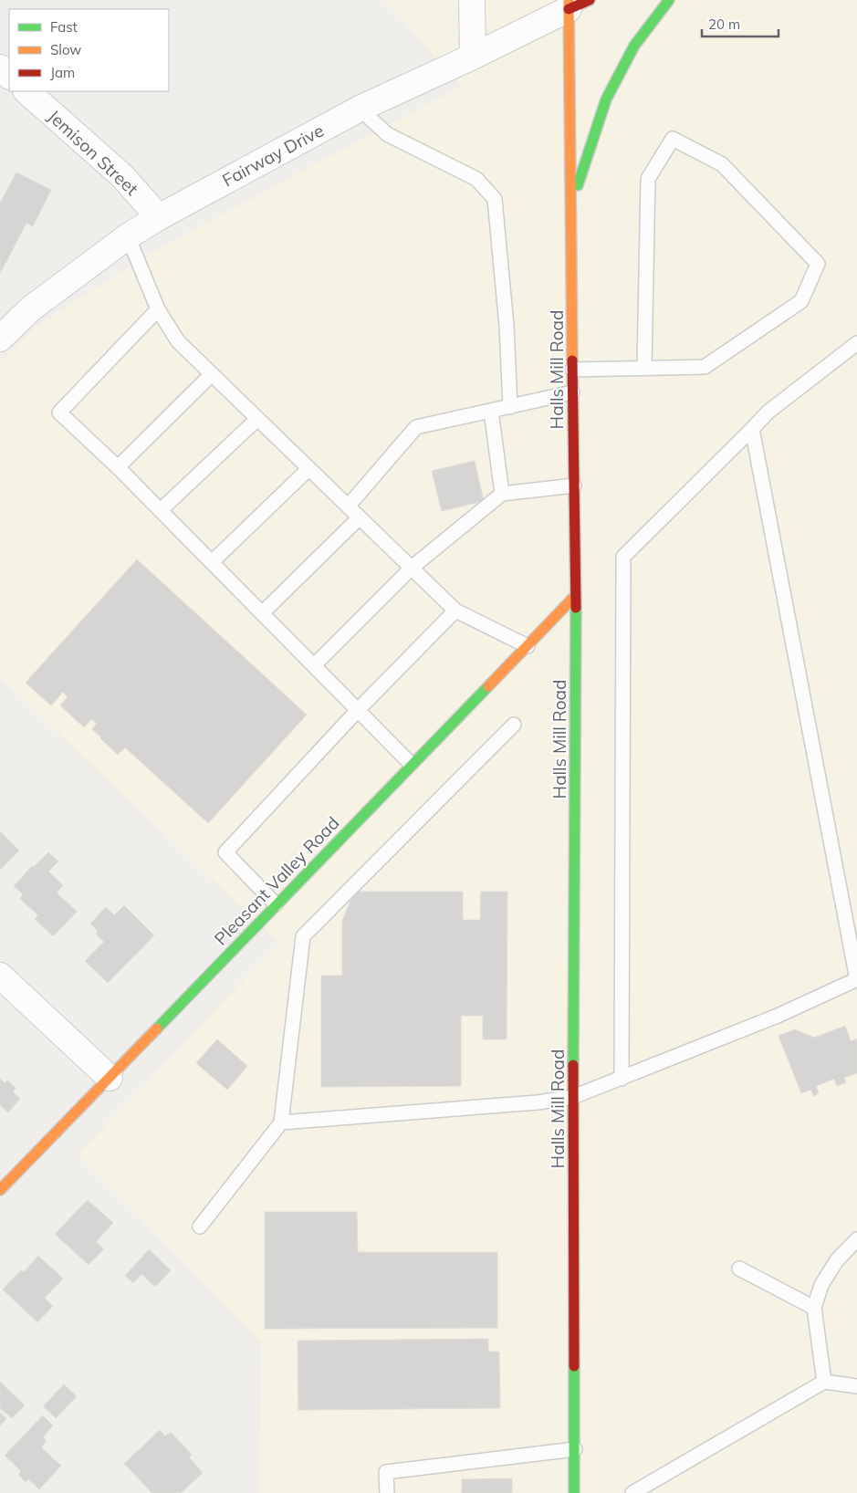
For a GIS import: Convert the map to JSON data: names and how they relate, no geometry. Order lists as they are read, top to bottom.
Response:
{
  "streets": {
    "street": [
      "Jemison Street",
      "Fairway Drive",
      "Halls Mill Road",
      "Pleasant Valley Road"
    ]
  },
  "crossings": [
    ["Jemison Street", "Fairway Drive"],
    ["Fairway Drive", "Halls Mill Road"],
    ["Halls Mill Road", "Pleasant Valley Road"]
  ],
  "legend": ["Fast", "Slow", "Jam"],
  "scale_bar": "20 m"
}
